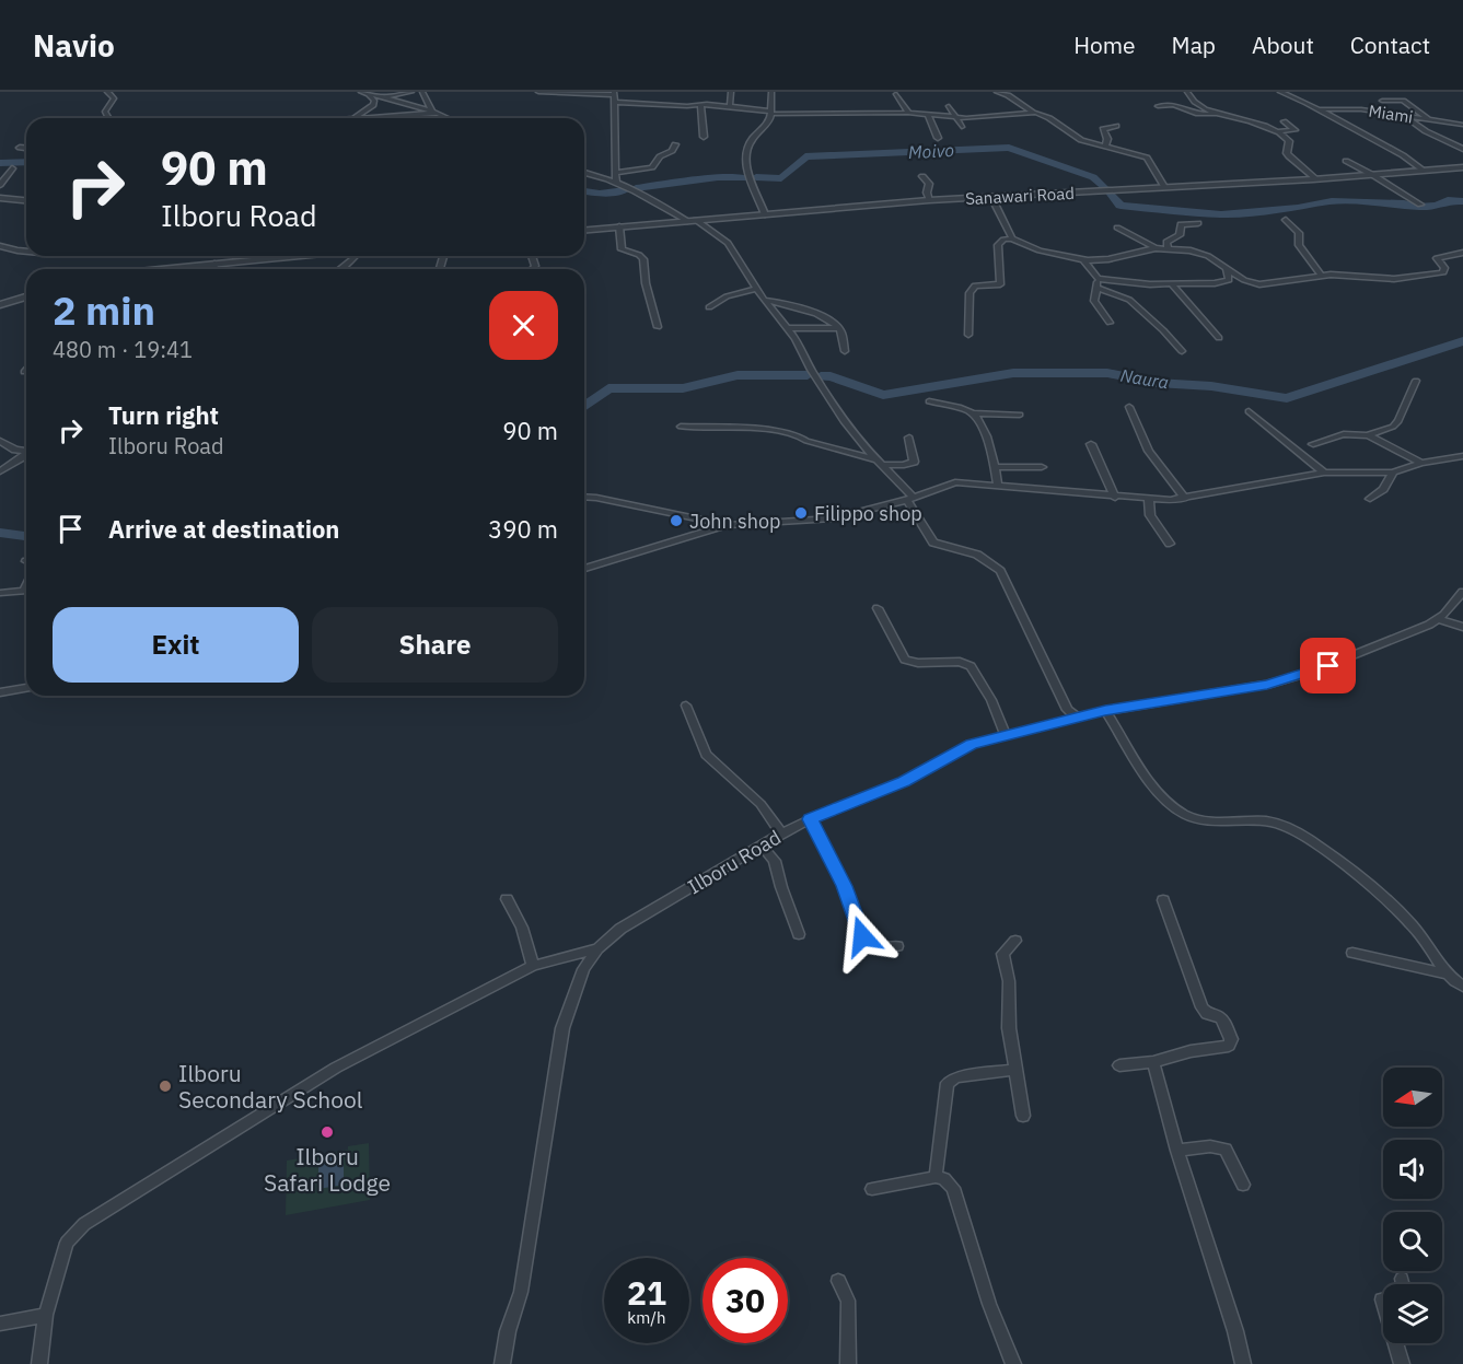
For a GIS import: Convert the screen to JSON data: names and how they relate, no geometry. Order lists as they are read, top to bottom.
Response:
{
  "streets": {
    "street": ["Miami", "Sanawari Road", "Ilboru Road"]
  },
  "water": ["Moivo", "Naura"],
  "places": [
    "Filippo shop",
    "John shop",
    "Ilboru Secondary School",
    "Ilboru Safari Lodge"
  ],
  "north": "left",
  "page": {
    "header": "Navio",
    "nav": [
      "Home",
      "Map",
      "About",
      "Contact"
    ],
    "turn": ["90 m", "Ilboru Road"],
    "heading": ["2 min", "480 m · 19:41"],
    "list": [
      {
        "name": "Turn right",
        "note": "Ilboru Road",
        "value": "90 m"
      },
      {
        "name": "Arrive at destination",
        "value": "390 m"
      }
    ],
    "buttons": ["Exit", "Share"],
    "speed": "21 km/h",
    "limit": "30"
  }
}
